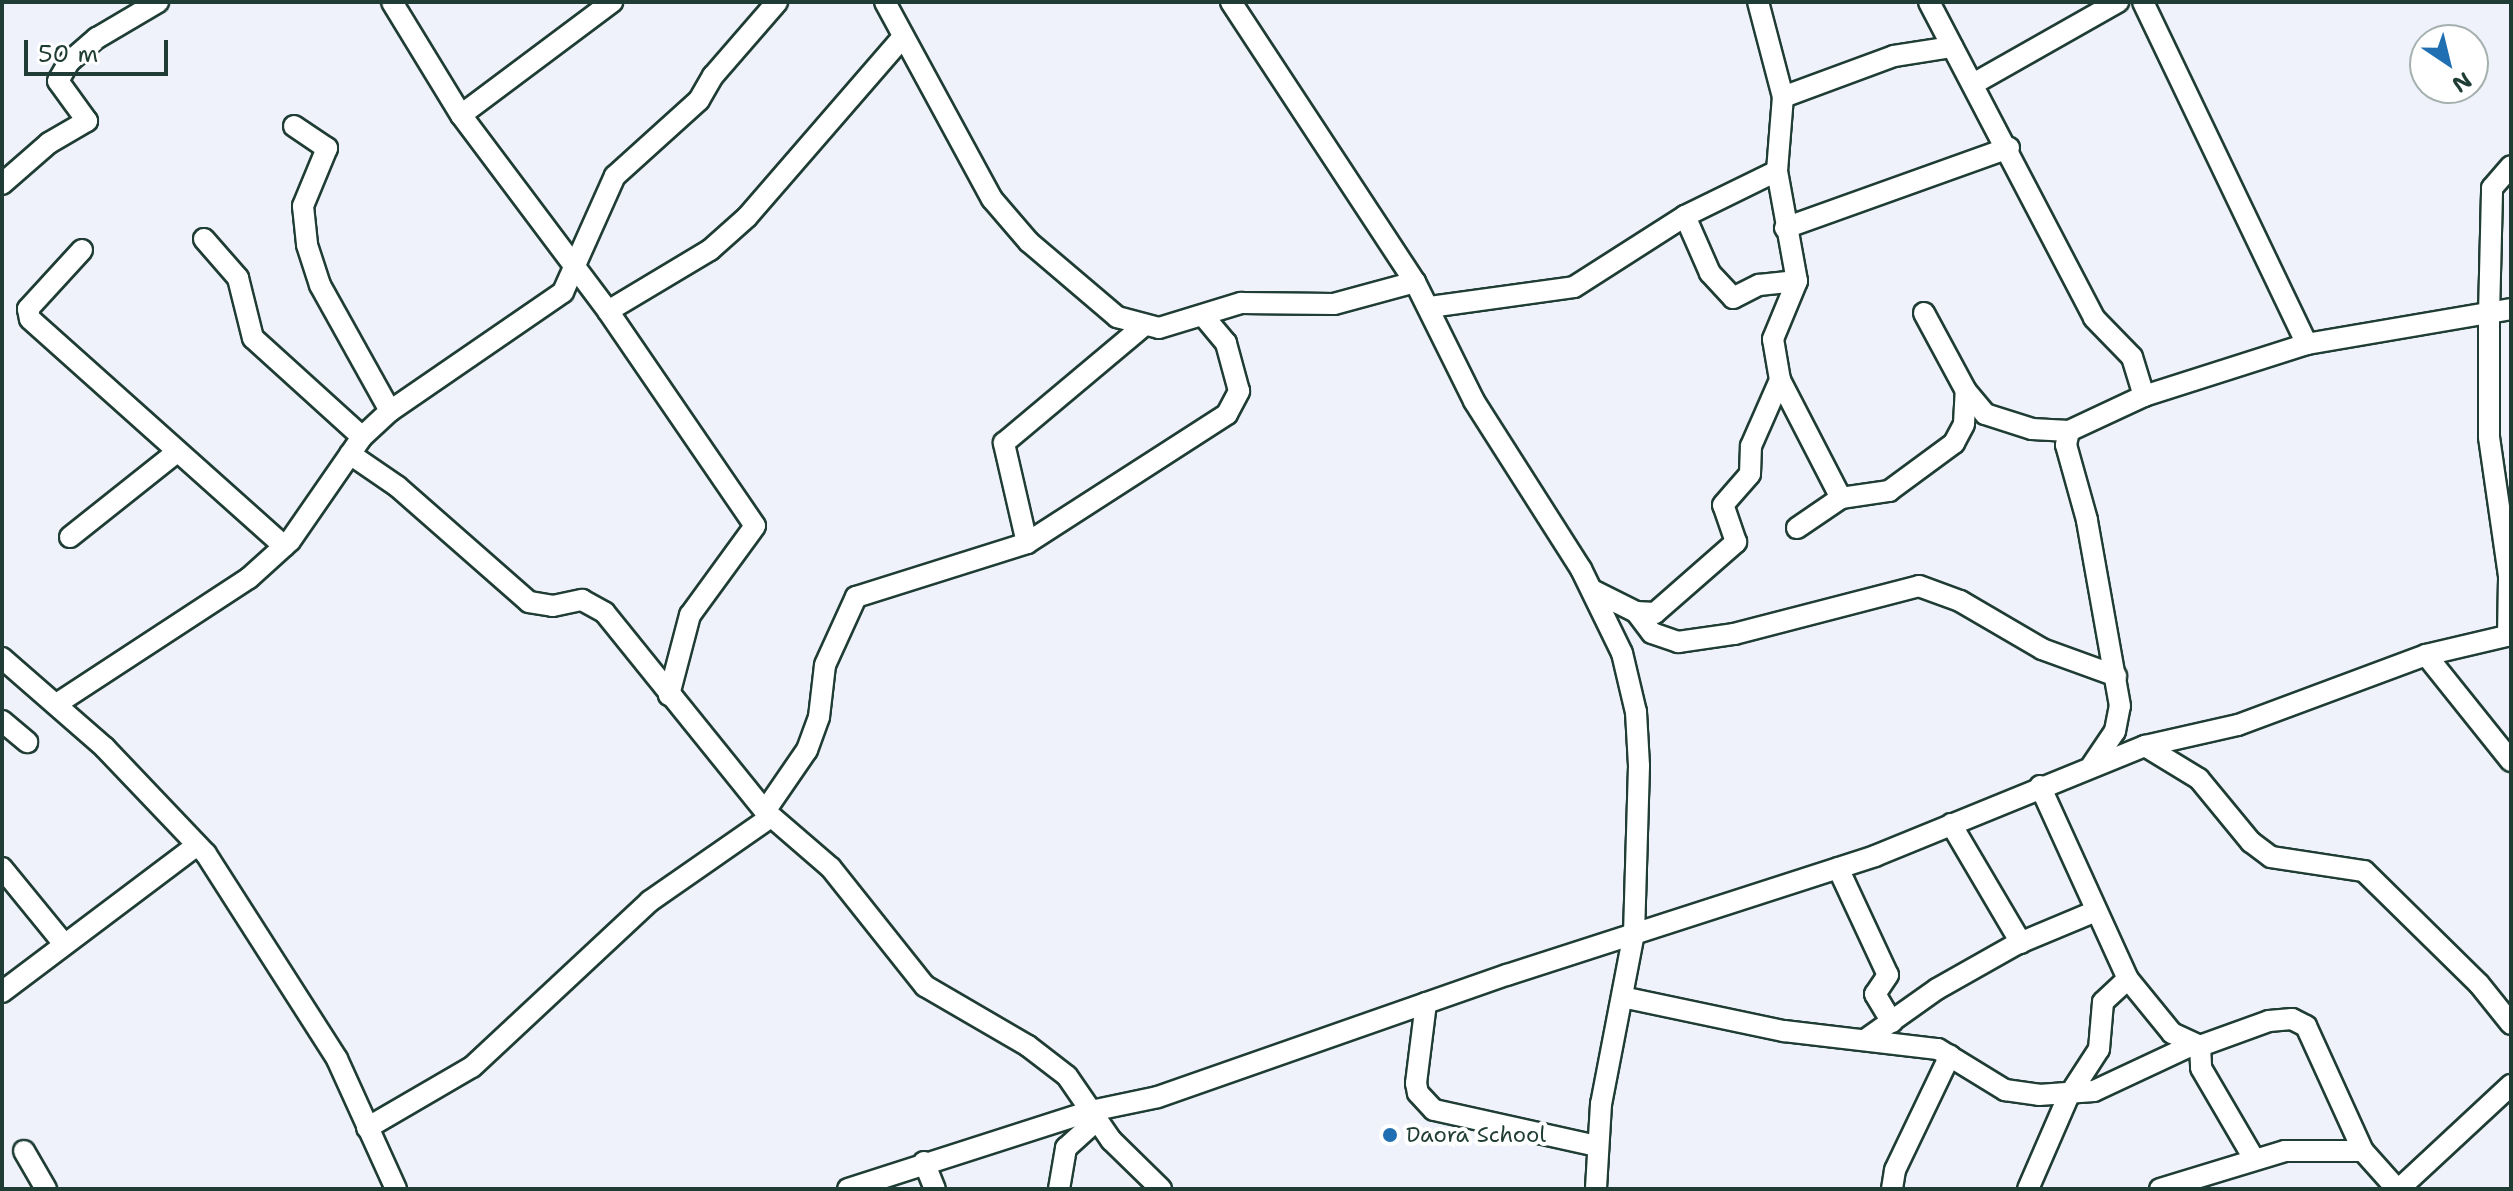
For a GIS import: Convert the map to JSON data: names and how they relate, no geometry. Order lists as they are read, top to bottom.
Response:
{
  "places": ["Daora School"],
  "scale_bar": "50 m",
  "north": "bottom right"
}
